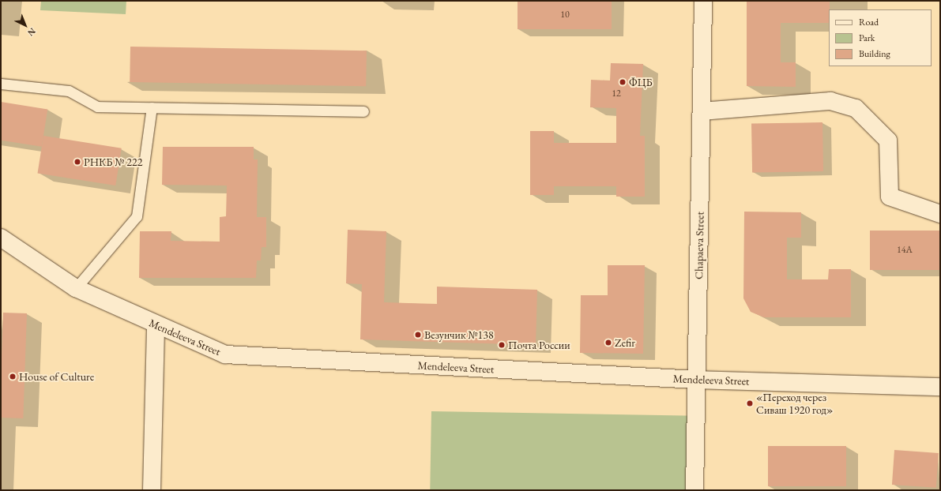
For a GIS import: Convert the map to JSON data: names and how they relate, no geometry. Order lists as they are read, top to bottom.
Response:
{
  "streets": {
    "main road": ["Chapaeva Street", "Mendeleeva Street"]
  },
  "crossings": [
    ["Chapaeva Street", "Mendeleeva Street"]
  ],
  "places": [
    "ФЦБ",
    "РНКБ № 222",
    "Везунчик №138",
    "Zefir",
    "Почта России",
    "House of Culture",
    "«Переход через Сиваш 1920 год»"
  ],
  "house_numbers": ["10", "12", "14А"],
  "legend": ["Road", "Park", "Building"],
  "north": "bottom right"
}
